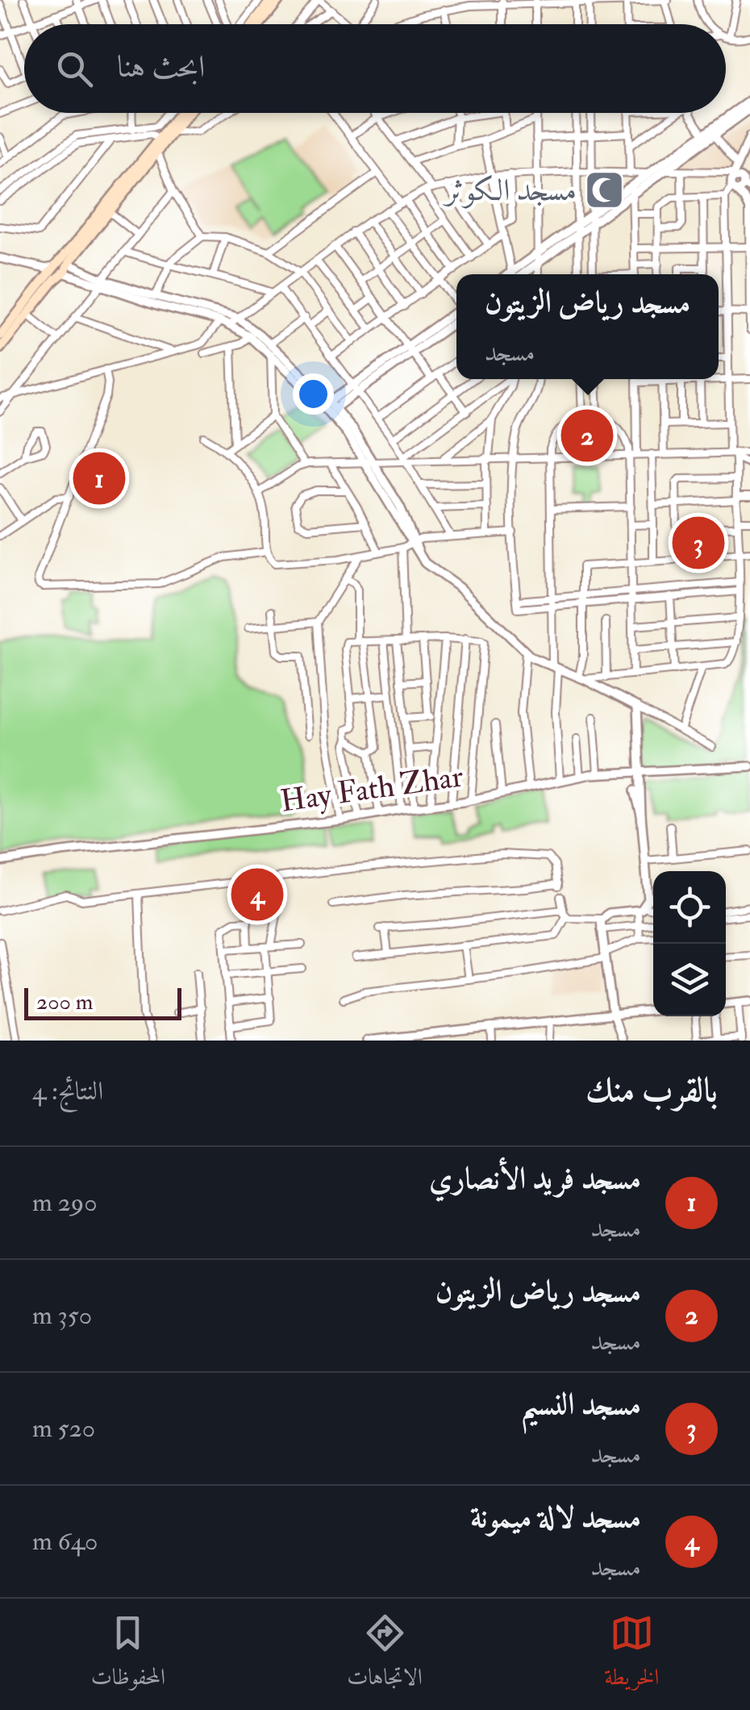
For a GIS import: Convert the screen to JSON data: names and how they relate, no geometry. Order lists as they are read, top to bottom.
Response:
{
  "streets": {
    "street": ["Hay Fath Zhar"]
  },
  "places": {
    "mosque": ["مسجد الكوثر"]
  },
  "scale_bar": "200 m",
  "page": {
    "search": "ابحث هنا",
    "popup": ["مسجد رياض الزيتون", "مسجد"],
    "pins": [
      "2",
      "1",
      "3",
      "4"
    ],
    "scale": "200 m",
    "heading": ["بالقرب منك", "النتائج: 4"],
    "list": [
      {
        "mark": "1",
        "name": "مسجد فريد الأنصاري",
        "note": "مسجد",
        "value": "290 m"
      },
      {
        "mark": "2",
        "name": "مسجد رياض الزيتون",
        "note": "مسجد",
        "value": "350 m"
      },
      {
        "mark": "3",
        "name": "مسجد النسيم",
        "note": "مسجد",
        "value": "520 m"
      },
      {
        "mark": "4",
        "name": "مسجد لالة ميمونة",
        "note": "مسجد",
        "value": "640 m"
      }
    ],
    "nav": ["الخريطة", "الاتجاهات", "المحفوظات"]
  }
}
